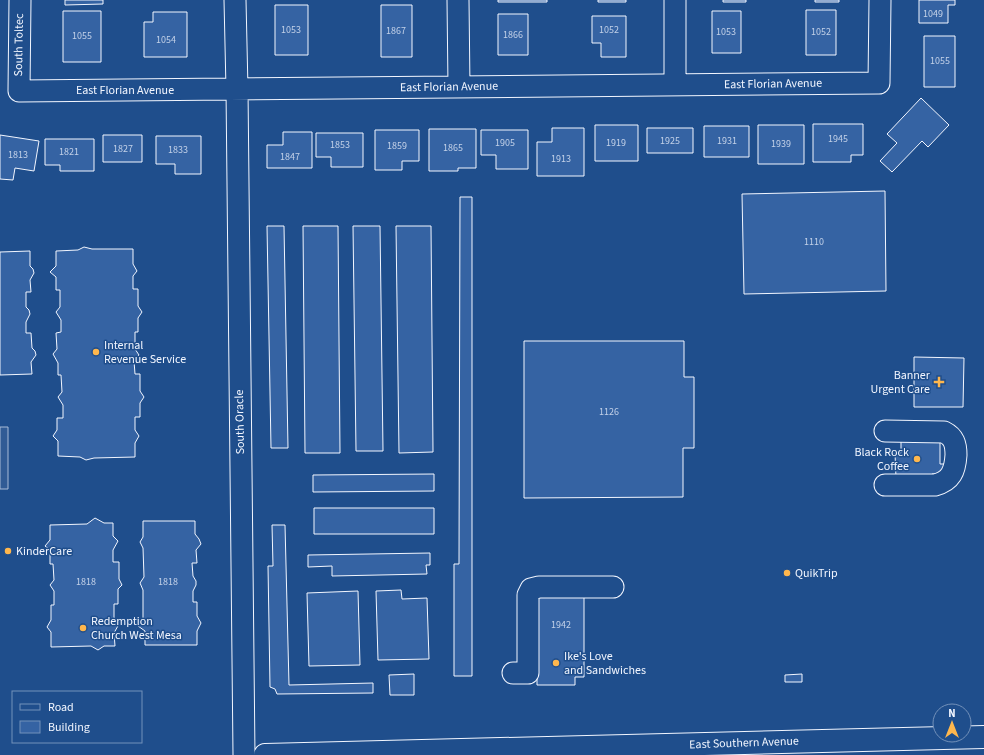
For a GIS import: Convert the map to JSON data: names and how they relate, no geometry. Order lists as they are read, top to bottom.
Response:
{
  "streets": {
    "main road": ["East Southern Avenue"],
    "street": ["South Toltec", "East Florian Avenue", "South Oracle"]
  },
  "crossings": [
    ["South Toltec", "East Florian Avenue"],
    ["East Florian Avenue", "South Oracle"]
  ],
  "places": {
    "other": [
      "Internal Revenue Service",
      "Black Rock Coffee",
      "KinderCare",
      "QuikTrip",
      "Redemption Church West Mesa",
      "Ike's Love and Sandwiches"
    ],
    "health": ["Banner Urgent Care"]
  },
  "house_numbers": [
    "1049",
    "1053",
    "1052",
    "1867",
    "1053",
    "1052",
    "1866",
    "1055",
    "1054",
    "1055",
    "1945",
    "1925",
    "1931",
    "1905",
    "1919",
    "1939",
    "1853",
    "1859",
    "1865",
    "1827",
    "1833",
    "1821",
    "1813",
    "1847",
    "1913",
    "1110",
    "1126",
    "1818",
    "1818",
    "1942"
  ],
  "legend": ["Road", "Building"],
  "north": "top"
}
